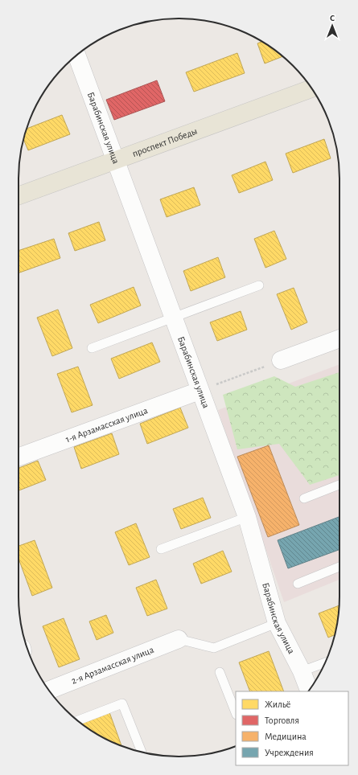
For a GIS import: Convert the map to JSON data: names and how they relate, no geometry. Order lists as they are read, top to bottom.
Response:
{
  "streets": {
    "main road": ["проспект Победы"],
    "street": ["Барабинская улица", "1-я Арзамасская улица", "2-я Арзамасская улица"]
  },
  "crossings": [
    ["Барабинская улица", "проспект Победы"],
    ["Барабинская улица", "1-я Арзамасская улица"]
  ],
  "legend": [
    "Жильё",
    "Торговля",
    "Медицина",
    "Учреждения"
  ],
  "north": "top"
}
